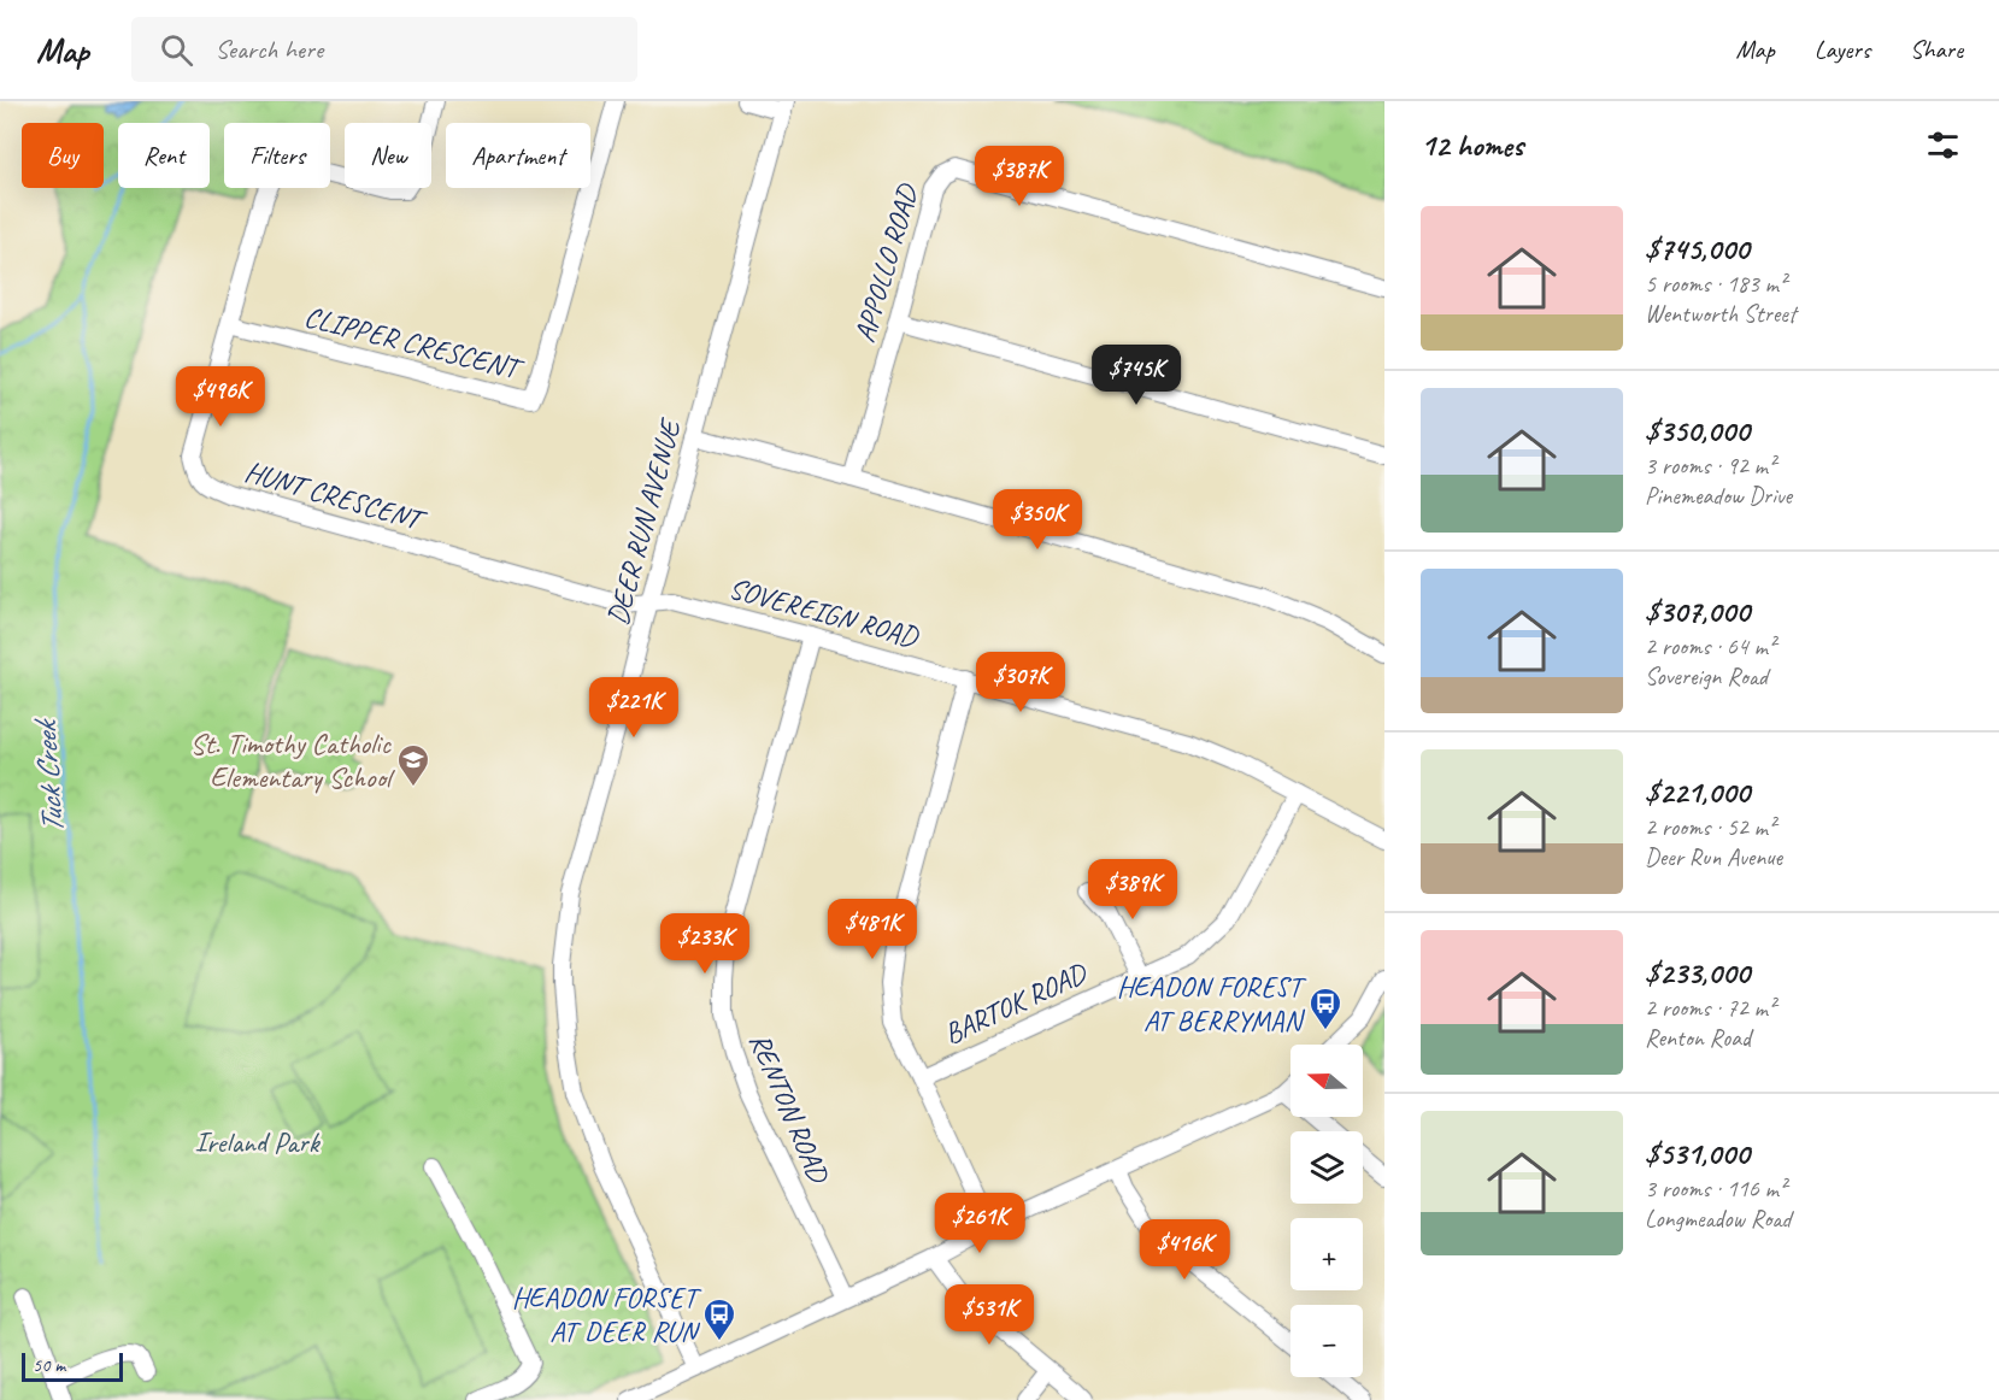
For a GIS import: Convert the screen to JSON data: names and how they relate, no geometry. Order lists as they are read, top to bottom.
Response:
{
  "streets": {
    "street": [
      "APPOLLO ROAD",
      "CLIPPER CRESCENT",
      "HUNT CRESCENT",
      "DEER RUN AVENUE",
      "SOVEREIGN ROAD",
      "BARTOK ROAD",
      "RENTON ROAD"
    ]
  },
  "crossings": [
    ["CLIPPER CRESCENT", "HUNT CRESCENT"],
    ["HUNT CRESCENT", "DEER RUN AVENUE"],
    ["HUNT CRESCENT", "SOVEREIGN ROAD"],
    ["DEER RUN AVENUE", "SOVEREIGN ROAD"],
    ["SOVEREIGN ROAD", "BARTOK ROAD"],
    ["SOVEREIGN ROAD", "RENTON ROAD"]
  ],
  "water": ["Tuck Creek"],
  "parks": ["Ireland Park"],
  "places": {
    "school or university": ["St. Timothy Catholic Elementary School"],
    "bus stop": ["HEADON FOREST AT BERRYMAN", "HEADON FORSET AT DEER RUN"]
  },
  "scale_bar": "50 m",
  "north": "left",
  "page": {
    "header": "Map",
    "search": "Search here",
    "nav": ["Map", "Layers", "Share"],
    "heading": "12 homes",
    "chip": [
      "Buy",
      "Rent",
      "Filters",
      "New",
      "Apartment"
    ],
    "price": [
      "$387K",
      "$745K",
      "$496K",
      "$350K",
      "$307K",
      "$221K",
      "$389K",
      "$481K",
      "$233K",
      "$261K",
      "$416K",
      "$531K"
    ],
    "list": [
      {
        "name": "$745,000",
        "note": "5 rooms · 183 m² · Wentworth Street"
      },
      {
        "name": "$350,000",
        "note": "3 rooms · 92 m² · Pinemeadow Drive"
      },
      {
        "name": "$307,000",
        "note": "2 rooms · 64 m² · Sovereign Road"
      },
      {
        "name": "$221,000",
        "note": "2 rooms · 52 m² · Deer Run Avenue"
      },
      {
        "name": "$233,000",
        "note": "2 rooms · 72 m² · Renton Road"
      },
      {
        "name": "$531,000",
        "note": "3 rooms · 116 m² · Longmeadow Road"
      }
    ],
    "map_buttons": ["+", "−"],
    "scale": "50 m"
  }
}
